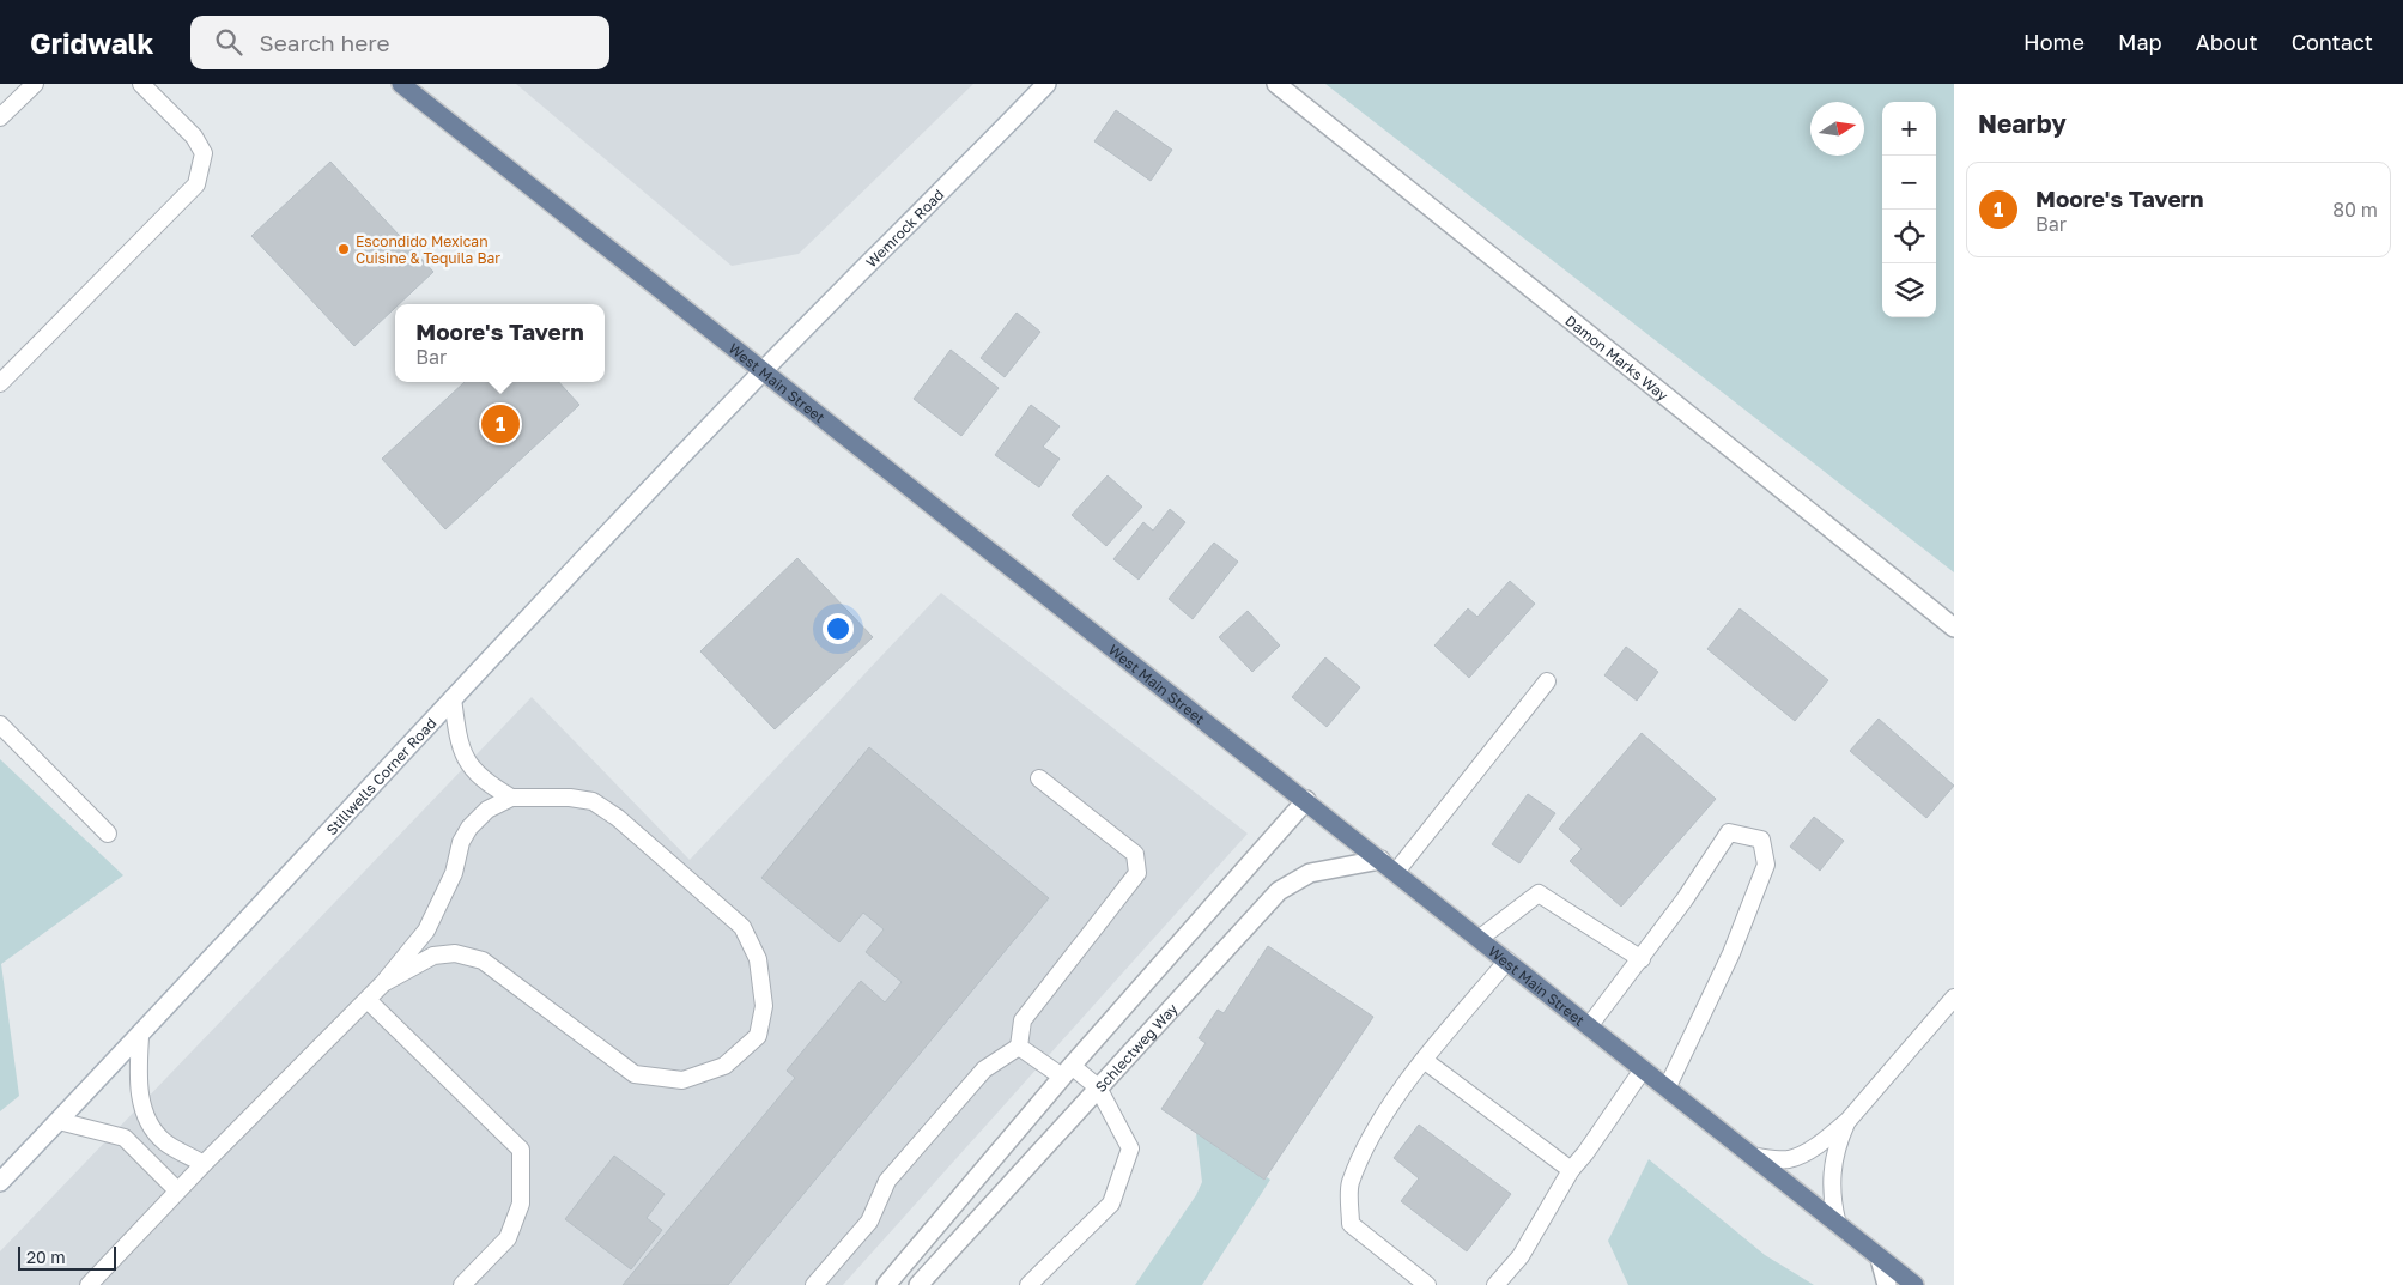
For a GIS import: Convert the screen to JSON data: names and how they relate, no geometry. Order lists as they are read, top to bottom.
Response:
{
  "streets": {
    "main road": ["West Main Street"],
    "street": [
      "Wemrock Road",
      "Damon Marks Way",
      "Stillwells Corner Road",
      "Schlectweg Way"
    ]
  },
  "crossings": [
    ["Wemrock Road", "West Main Street"],
    ["Wemrock Road", "Stillwells Corner Road"],
    ["West Main Street", "Stillwells Corner Road"],
    ["West Main Street", "Schlectweg Way"]
  ],
  "places": ["Escondido Mexican Cuisine & Tequila Bar"],
  "scale_bar": "20 m",
  "north": "right",
  "page": {
    "header": "Gridwalk",
    "search": "Search here",
    "nav": [
      "Home",
      "Map",
      "About",
      "Contact"
    ],
    "heading": "Nearby",
    "map_buttons": ["+", "−"],
    "list": [
      {
        "mark": "1",
        "name": "Moore's Tavern",
        "note": "Bar",
        "value": "80 m"
      }
    ],
    "popup": ["Moore's Tavern", "Bar"],
    "pins": "1",
    "scale": "20 m"
  }
}
